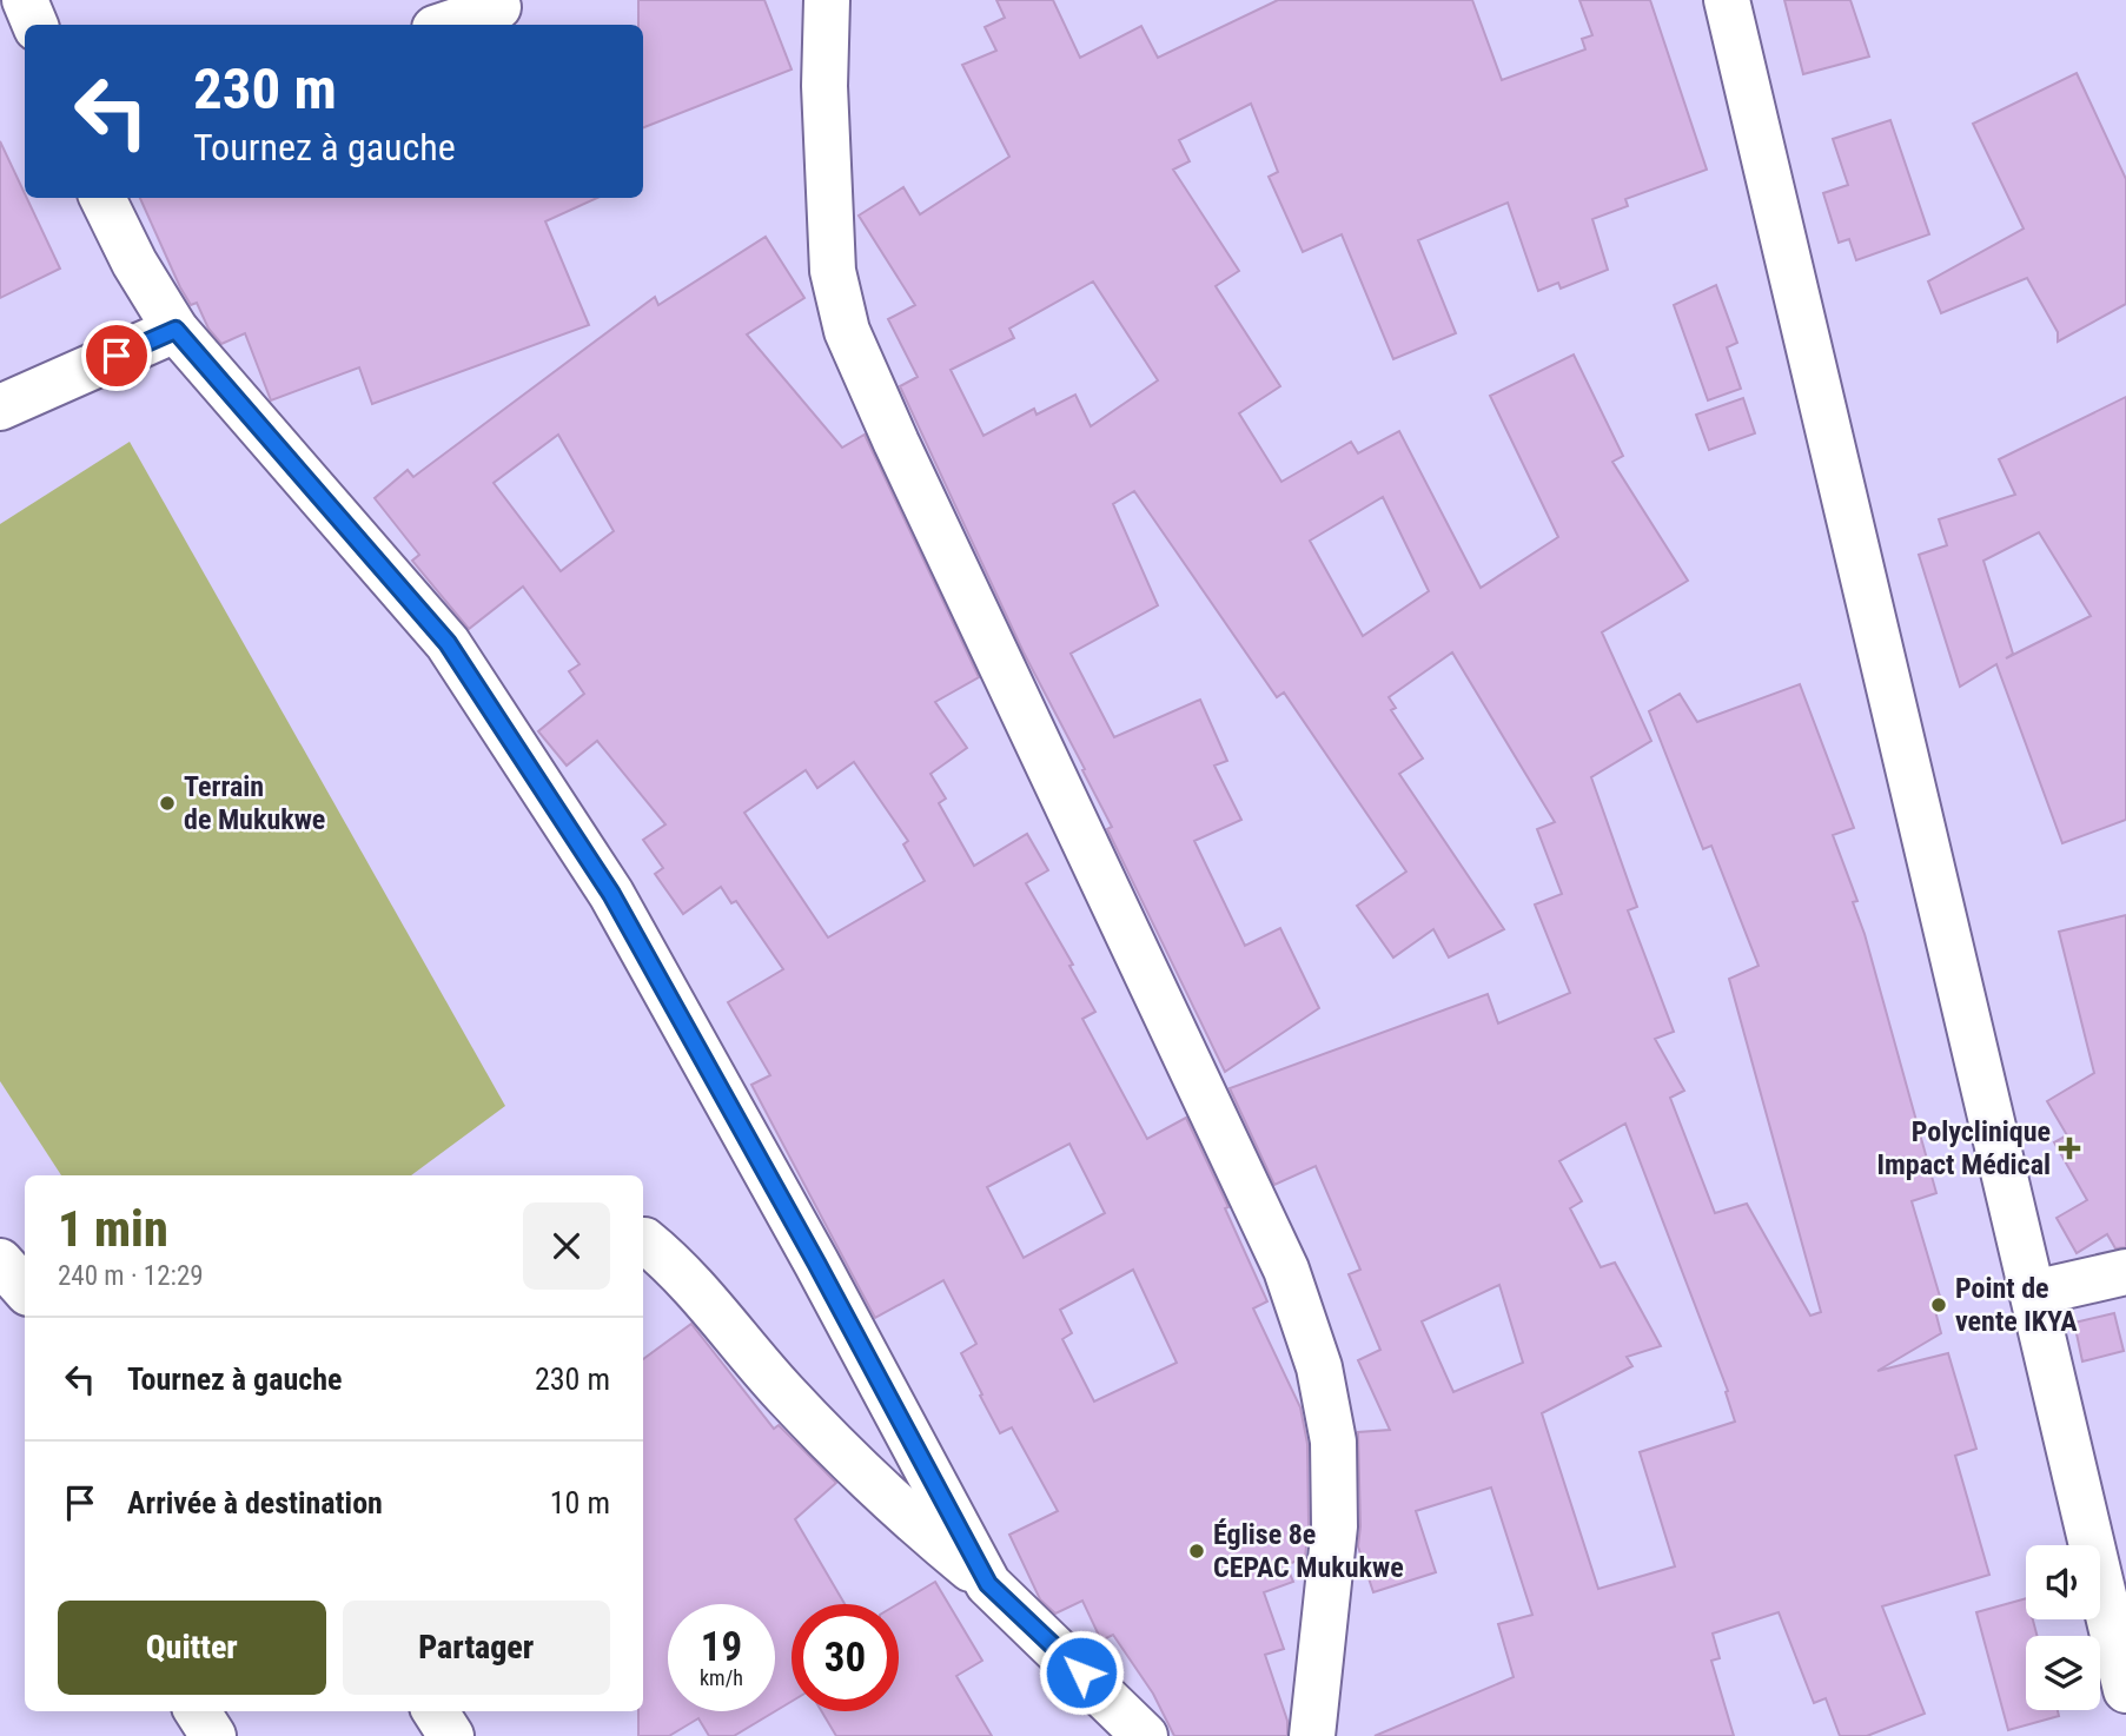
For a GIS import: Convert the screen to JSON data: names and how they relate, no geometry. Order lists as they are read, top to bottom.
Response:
{
  "places": {
    "other": ["Terrain de Mukukwe", "Point de vente IKYA", "Église 8e CEPAC Mukukwe"],
    "health": ["Polyclinique Impact Médical"]
  },
  "page": {
    "turn": ["230 m", "Tournez à gauche"],
    "heading": ["1 min", "240 m · 12:29"],
    "list": [
      {
        "name": "Tournez à gauche",
        "value": "230 m"
      },
      {
        "name": "Arrivée à destination",
        "value": "10 m"
      }
    ],
    "buttons": ["Quitter", "Partager"],
    "speed": "19 km/h",
    "limit": "30"
  }
}
